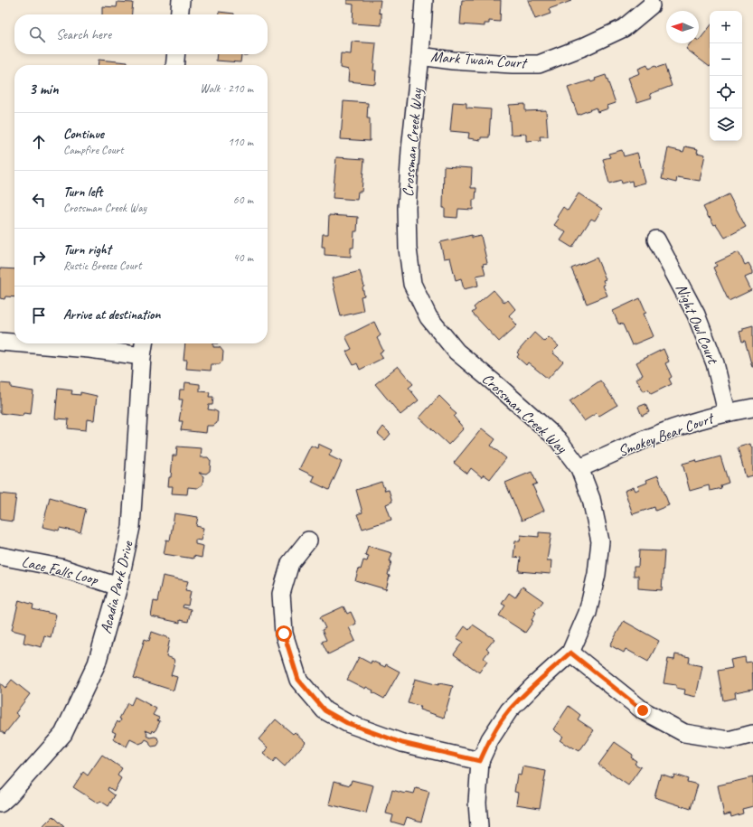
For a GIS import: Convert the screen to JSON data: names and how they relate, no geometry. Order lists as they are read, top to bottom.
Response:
{
  "streets": {
    "street": [
      "Mark Twain Court",
      "Crossman Creek Way",
      "Night Owl Court",
      "Smokey Bear Court",
      "Lace Falls Loop",
      "Acadia Park Drive"
    ]
  },
  "crossings": [
    ["Mark Twain Court", "Crossman Creek Way"],
    ["Crossman Creek Way", "Smokey Bear Court"],
    ["Night Owl Court", "Smokey Bear Court"],
    ["Lace Falls Loop", "Acadia Park Drive"]
  ],
  "north": "left",
  "page": {
    "map_buttons": ["+", "−"],
    "search": "Search here",
    "heading": ["3 min", "Walk · 210 m"],
    "list": [
      ["Continue", "Campfire Court", "110 m"],
      ["Turn left", "Crossman Creek Way", "60 m"],
      ["Turn right", "Rustic Breeze Court", "40 m"],
      "Arrive at destination"
    ]
  }
}
